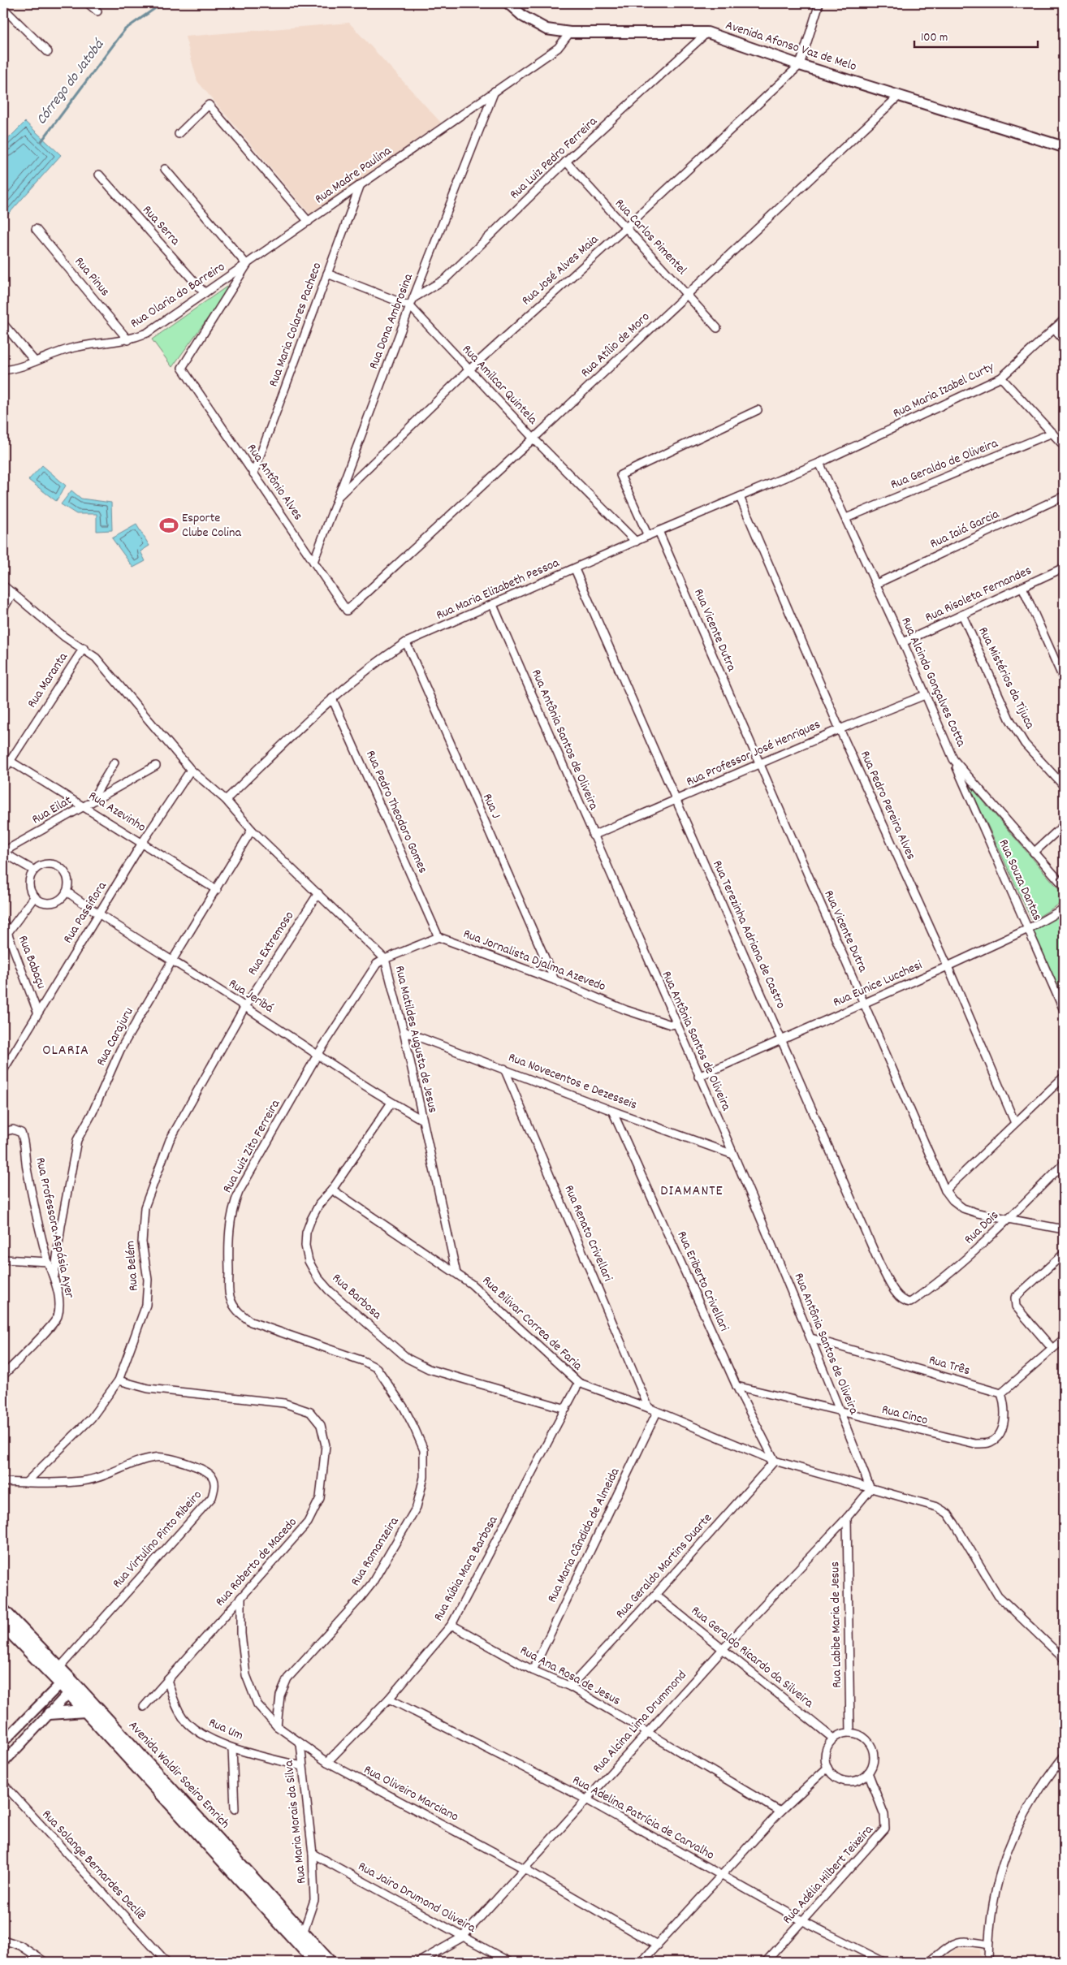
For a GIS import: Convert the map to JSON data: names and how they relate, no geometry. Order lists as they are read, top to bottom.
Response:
{
  "streets": {
    "main road": ["Avenida Afonso Vaz de Melo", "Avenida Waldir Soeiro Emrich"],
    "street": [
      "Rua Luiz Pedro Ferreira",
      "Rua Madre Paulina",
      "Rua Serra",
      "Rua Carlos Pimentel",
      "Rua José Alves Maia",
      "Rua Pinus",
      "Rua Olaria do Barreiro",
      "Rua Dona Ambrosina",
      "Rua Maria Colares Pacheco",
      "Rua Atílio de Moro",
      "Rua Amilcar Quintela",
      "Rua Maria Izabel Curty",
      "Rua Geraldo de Oliveira",
      "Rua Antônio Alves",
      "Rua Iaiá Garcia",
      "Rua Maria Elizabeth Pessoa",
      "Rua Risoleta Fernandes",
      "Rua Vicente Dutra",
      "Rua Mistérios da Tijuca",
      "Rua Maranta",
      "Rua Alcindo Gonçalves Cotta",
      "Rua Antônia Santos de Oliveira",
      "Rua Professor José Henriques",
      "Rua Pedro Pereira Alves",
      "Rua J",
      "Rua Eilat",
      "Rua Azevinho",
      "Rua Pedro Theodoro Gomes",
      "Rua Souza Dantas",
      "Rua Passiflora",
      "Rua Terezinha Adriana de Castro",
      "Rua Extremoso",
      "Rua Jornalista Djalma Azevedo",
      "Rua Babaçu",
      "Rua Eunice Lucchesi",
      "Rua Jeribá",
      "Rua Carajuru",
      "Rua Matildes Augusta de Jesus",
      "Rua Novecentos e Dezesseis",
      "Rua Luiz Zito Ferreira",
      "Rua Professora Aspásia Ayer",
      "Rua Dois",
      "Rua Renato Crivellari",
      "Rua Belém",
      "Rua Eriberto Crivellari",
      "Rua Barbosa",
      "Rua Bilivar Correa de Faria",
      "Rua Três",
      "Rua Cinco",
      "Rua Maria Cândida de Almeida",
      "Rua Virtulino Pinto Ribeiro",
      "Rua Romanzeira",
      "Rua Roberto de Macedo",
      "Rua Geraldo Martins Duarte",
      "Rua Rúbia Mara Barbosa",
      "Rua Labibe Maria de Jesus",
      "Rua Geraldo Ricardo da Silveira",
      "Rua Ana Rosa de Jesus",
      "Rua Alcina Lima Drummond",
      "Rua Um",
      "Rua Oliveiro Marciano",
      "Rua Adelina Patrícia de Carvalho",
      "Rua Maria Morais da Silva",
      "Rua Solange Bernardes Decliê",
      "Rua Adélia Hilbert Teixeira",
      "Rua Jairo Drumond Oliveira"
    ]
  },
  "crossings": [
    ["Avenida Afonso Vaz de Melo", "Rua Luiz Pedro Ferreira"],
    ["Avenida Afonso Vaz de Melo", "Rua Madre Paulina"],
    ["Avenida Afonso Vaz de Melo", "Rua José Alves Maia"],
    ["Avenida Afonso Vaz de Melo", "Rua Atílio de Moro"],
    ["Rua Luiz Pedro Ferreira", "Rua Carlos Pimentel"],
    ["Rua Luiz Pedro Ferreira", "Rua Dona Ambrosina"],
    ["Rua Madre Paulina", "Rua Olaria do Barreiro"],
    ["Rua Madre Paulina", "Rua Dona Ambrosina"],
    ["Rua Madre Paulina", "Rua Maria Colares Pacheco"],
    ["Rua Madre Paulina", "Rua Antônio Alves"],
    ["Rua Serra", "Rua Olaria do Barreiro"],
    ["Rua Carlos Pimentel", "Rua José Alves Maia"],
    ["Rua Carlos Pimentel", "Rua Atílio de Moro"],
    ["Rua José Alves Maia", "Rua Dona Ambrosina"],
    ["Rua José Alves Maia", "Rua Amilcar Quintela"],
    ["Rua Pinus", "Rua Olaria do Barreiro"],
    ["Rua Dona Ambrosina", "Rua Amilcar Quintela"],
    ["Rua Dona Ambrosina", "Rua Antônio Alves"],
    ["Rua Maria Colares Pacheco", "Rua Amilcar Quintela"],
    ["Rua Maria Colares Pacheco", "Rua Antônio Alves"],
    ["Rua Atílio de Moro", "Rua Amilcar Quintela"],
    ["Rua Atílio de Moro", "Rua Antônio Alves"],
    ["Rua Amilcar Quintela", "Rua Maria Elizabeth Pessoa"],
    ["Rua Maria Izabel Curty", "Rua Maria Elizabeth Pessoa"],
    ["Rua Maria Izabel Curty", "Rua Alcindo Gonçalves Cotta"],
    ["Rua Geraldo de Oliveira", "Rua Alcindo Gonçalves Cotta"],
    ["Rua Iaiá Garcia", "Rua Alcindo Gonçalves Cotta"],
    ["Rua Maria Elizabeth Pessoa", "Rua Vicente Dutra"],
    ["Rua Maria Elizabeth Pessoa", "Rua Alcindo Gonçalves Cotta"],
    ["Rua Maria Elizabeth Pessoa", "Rua Antônia Santos de Oliveira"],
    ["Rua Maria Elizabeth Pessoa", "Rua Pedro Pereira Alves"],
    ["Rua Maria Elizabeth Pessoa", "Rua J"],
    ["Rua Maria Elizabeth Pessoa", "Rua Pedro Theodoro Gomes"],
    ["Rua Maria Elizabeth Pessoa", "Rua Terezinha Adriana de Castro"],
    ["Rua Maria Elizabeth Pessoa", "Rua Matildes Augusta de Jesus"],
    ["Rua Risoleta Fernandes", "Rua Mistérios da Tijuca"],
    ["Rua Risoleta Fernandes", "Rua Alcindo Gonçalves Cotta"],
    ["Rua Vicente Dutra", "Rua Professor José Henriques"],
    ["Rua Vicente Dutra", "Rua Eunice Lucchesi"],
    ["Rua Maranta", "Rua Azevinho"],
    ["Rua Maranta", "Rua Matildes Augusta de Jesus"],
    ["Rua Alcindo Gonçalves Cotta", "Rua Professor José Henriques"],
    ["Rua Alcindo Gonçalves Cotta", "Rua Souza Dantas"],
    ["Rua Antônia Santos de Oliveira", "Rua Professor José Henriques"],
    ["Rua Antônia Santos de Oliveira", "Rua Jornalista Djalma Azevedo"],
    ["Rua Antônia Santos de Oliveira", "Rua Eunice Lucchesi"],
    ["Rua Antônia Santos de Oliveira", "Rua Novecentos e Dezesseis"],
    ["Rua Antônia Santos de Oliveira", "Rua Bilivar Correa de Faria"],
    ["Rua Antônia Santos de Oliveira", "Rua Três"],
    ["Rua Antônia Santos de Oliveira", "Rua Cinco"],
    ["Rua Antônia Santos de Oliveira", "Rua Alcina Lima Drummond"],
    ["Rua Professor José Henriques", "Rua Pedro Pereira Alves"],
    ["Rua Professor José Henriques", "Rua Terezinha Adriana de Castro"],
    ["Rua Pedro Pereira Alves", "Rua Eunice Lucchesi"],
    ["Rua J", "Rua Jornalista Djalma Azevedo"],
    ["Rua Eilat", "Rua Azevinho"],
    ["Rua Azevinho", "Rua Passiflora"],
    ["Rua Azevinho", "Rua Carajuru"],
    ["Rua Pedro Theodoro Gomes", "Rua Jornalista Djalma Azevedo"],
    ["Rua Souza Dantas", "Rua Eunice Lucchesi"],
    ["Rua Passiflora", "Rua Babaçu"],
    ["Rua Passiflora", "Rua Jeribá"],
    ["Rua Passiflora", "Rua Matildes Augusta de Jesus"],
    ["Rua Terezinha Adriana de Castro", "Rua Eunice Lucchesi"],
    ["Rua Terezinha Adriana de Castro", "Rua Dois"],
    ["Rua Extremoso", "Rua Jeribá"],
    ["Rua Extremoso", "Rua Matildes Augusta de Jesus"],
    ["Rua Extremoso", "Rua Belém"],
    ["Rua Jeribá", "Rua Carajuru"],
    ["Rua Jeribá", "Rua Matildes Augusta de Jesus"],
    ["Rua Jeribá", "Rua Luiz Zito Ferreira"],
    ["Rua Jeribá", "Rua Belém"],
    ["Rua Jeribá", "Rua Barbosa"],
    ["Rua Carajuru", "Rua Matildes Augusta de Jesus"],
    ["Rua Carajuru", "Rua Professora Aspásia Ayer"],
    ["Rua Matildes Augusta de Jesus", "Rua Novecentos e Dezesseis"],
    ["Rua Matildes Augusta de Jesus", "Rua Luiz Zito Ferreira"],
    ["Rua Matildes Augusta de Jesus", "Rua Bilivar Correa de Faria"],
    ["Rua Novecentos e Dezesseis", "Rua Renato Crivellari"],
    ["Rua Novecentos e Dezesseis", "Rua Eriberto Crivellari"],
    ["Rua Luiz Zito Ferreira", "Rua Romanzeira"],
    ["Rua Renato Crivellari", "Rua Bilivar Correa de Faria"],
    ["Rua Belém", "Rua Virtulino Pinto Ribeiro"],
    ["Rua Belém", "Rua Roberto de Macedo"],
    ["Rua Eriberto Crivellari", "Rua Bilivar Correa de Faria"],
    ["Rua Eriberto Crivellari", "Rua Cinco"],
    ["Rua Eriberto Crivellari", "Rua Geraldo Martins Duarte"],
    ["Rua Barbosa", "Rua Bilivar Correa de Faria"],
    ["Rua Barbosa", "Rua Rúbia Mara Barbosa"],
    ["Rua Bilivar Correa de Faria", "Rua Maria Cândida de Almeida"],
    ["Rua Bilivar Correa de Faria", "Rua Geraldo Martins Duarte"],
    ["Rua Bilivar Correa de Faria", "Rua Rúbia Mara Barbosa"],
    ["Rua Bilivar Correa de Faria", "Rua Alcina Lima Drummond"],
    ["Rua Três", "Rua Cinco"],
    ["Rua Maria Cândida de Almeida", "Rua Ana Rosa de Jesus"],
    ["Rua Virtulino Pinto Ribeiro", "Avenida Waldir Soeiro Emrich"],
    ["Rua Romanzeira", "Rua Oliveiro Marciano"],
    ["Rua Roberto de Macedo", "Rua Um"],
    ["Rua Roberto de Macedo", "Rua Oliveiro Marciano"],
    ["Rua Geraldo Martins Duarte", "Rua Geraldo Ricardo da Silveira"],
    ["Rua Geraldo Martins Duarte", "Rua Ana Rosa de Jesus"],
    ["Rua Rúbia Mara Barbosa", "Rua Ana Rosa de Jesus"],
    ["Rua Rúbia Mara Barbosa", "Rua Oliveiro Marciano"],
    ["Rua Rúbia Mara Barbosa", "Rua Adelina Patrícia de Carvalho"],
    ["Rua Labibe Maria de Jesus", "Rua Geraldo Ricardo da Silveira"],
    ["Rua Labibe Maria de Jesus", "Rua Alcina Lima Drummond"],
    ["Rua Labibe Maria de Jesus", "Rua Adélia Hilbert Teixeira"],
    ["Rua Geraldo Ricardo da Silveira", "Rua Alcina Lima Drummond"],
    ["Rua Geraldo Ricardo da Silveira", "Rua Adélia Hilbert Teixeira"],
    ["Rua Ana Rosa de Jesus", "Rua Alcina Lima Drummond"],
    ["Rua Alcina Lima Drummond", "Rua Oliveiro Marciano"],
    ["Rua Alcina Lima Drummond", "Rua Adelina Patrícia de Carvalho"],
    ["Rua Alcina Lima Drummond", "Rua Jairo Drumond Oliveira"],
    ["Rua Um", "Rua Maria Morais da Silva"],
    ["Avenida Waldir Soeiro Emrich", "Rua Maria Morais da Silva"],
    ["Rua Oliveiro Marciano", "Rua Maria Morais da Silva"],
    ["Rua Adelina Patrícia de Carvalho", "Rua Adélia Hilbert Teixeira"],
    ["Rua Maria Morais da Silva", "Rua Jairo Drumond Oliveira"]
  ],
  "districts": ["OLARIA", "DIAMANTE"],
  "water": ["Córrego do Jatobá"],
  "places": {
    "sports": ["Esporte Clube Colina"]
  },
  "scale_bar": "100 m"
}
